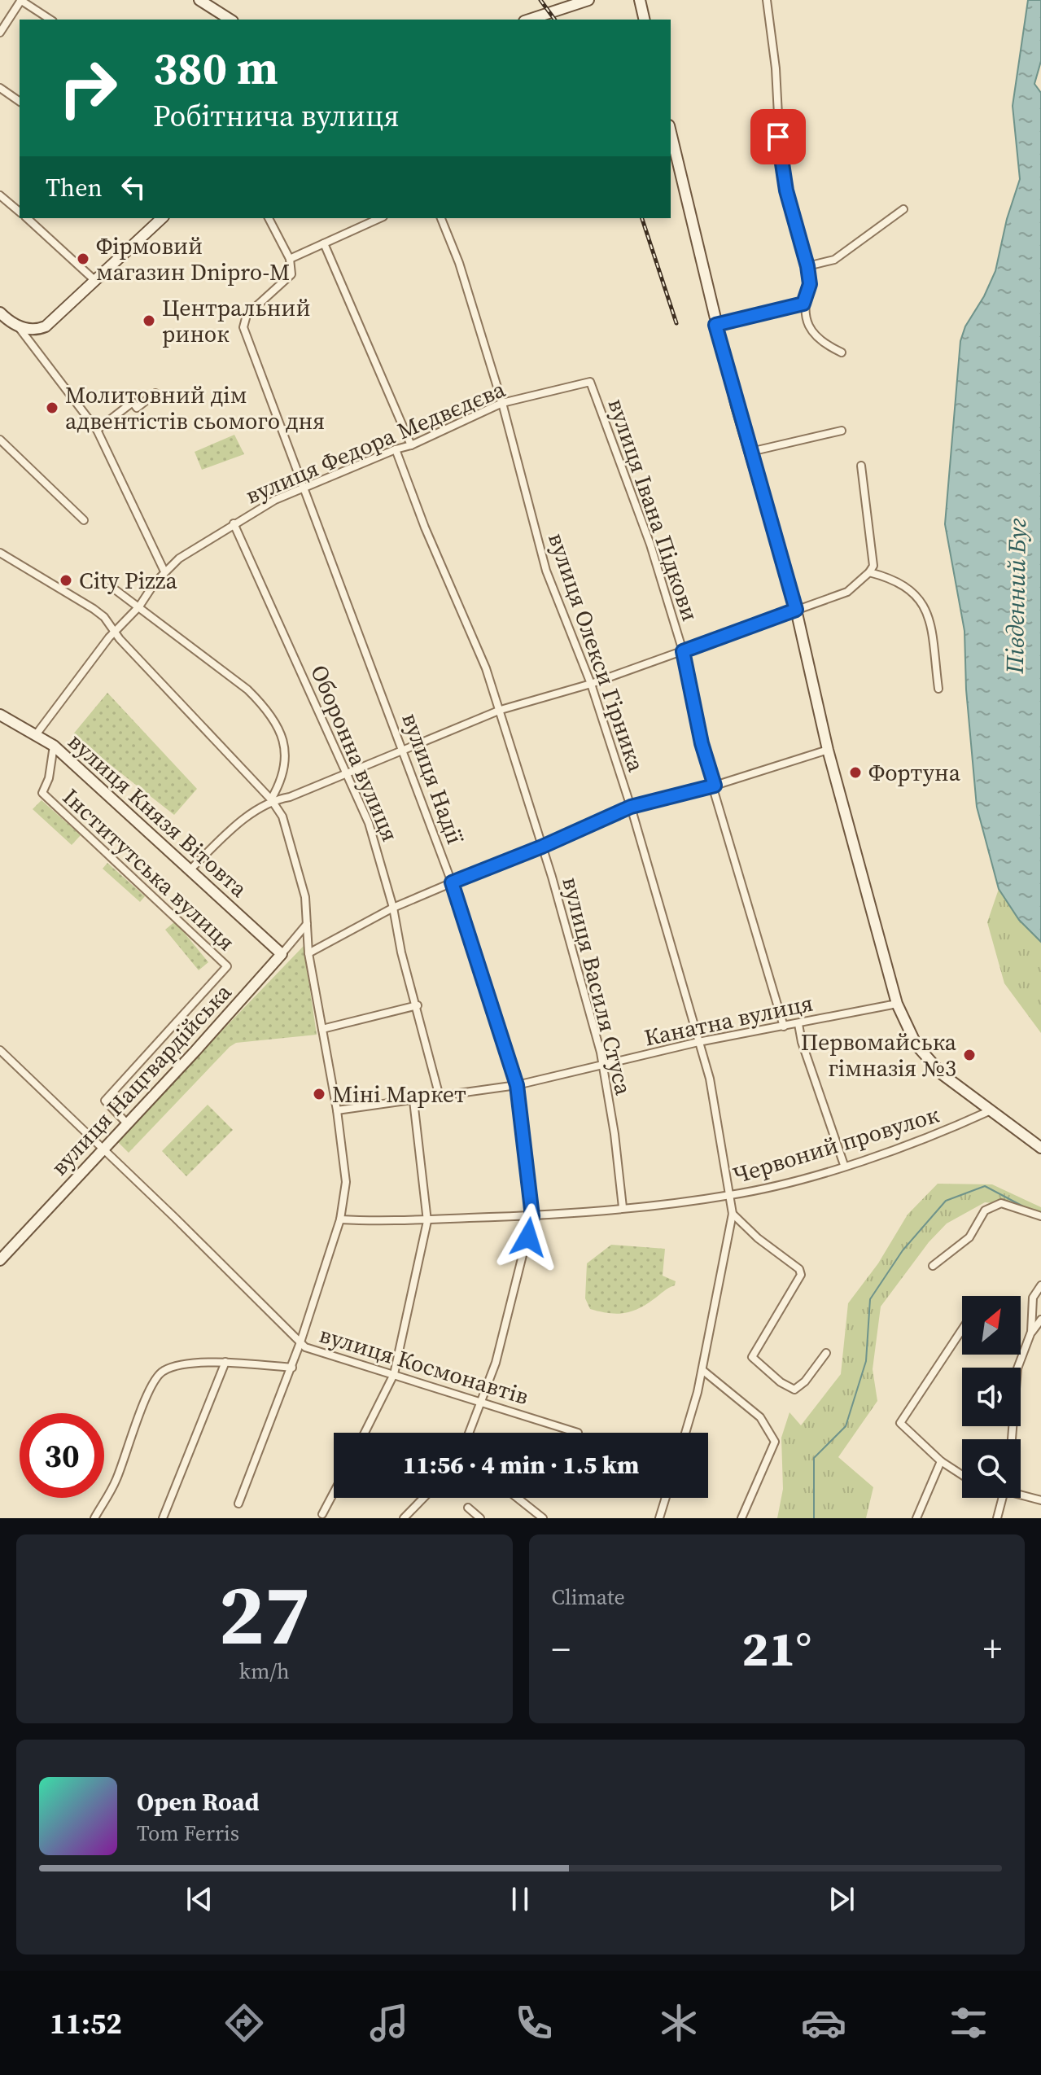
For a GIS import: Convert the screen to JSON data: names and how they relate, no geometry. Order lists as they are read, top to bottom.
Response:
{
  "streets": {
    "street": [
      "вулиця Федора Медвєдєва",
      "вулиця Івана Підкови",
      "вулиця Олекси Гірника",
      "Оборонна вулиця",
      "вулиця Надії",
      "вулиця Князя Вітовта",
      "Інститутська вулиця",
      "вулиця Василя Стуса",
      "Канатна вулиця",
      "вулиця Нацгвардійська",
      "Червоний провулок",
      "вулиця Космонавтів"
    ]
  },
  "crossings": [
    ["вулиця Федора Медвєдєва", "вулиця Івана Підкови"],
    ["вулиця Федора Медвєдєва", "вулиця Олекси Гірника"],
    ["вулиця Федора Медвєдєва", "Оборонна вулиця"],
    ["вулиця Федора Медвєдєва", "вулиця Надії"],
    ["вулиця Федора Медвєдєва", "вулиця Князя Вітовта"],
    ["вулиця Федора Медвєдєва", "вулиця Василя Стуса"],
    ["вулиця Івана Підкови", "Канатна вулиця"],
    ["вулиця Олекси Гірника", "Канатна вулиця"],
    ["вулиця Олекси Гірника", "Червоний провулок"],
    ["Оборонна вулиця", "Канатна вулиця"],
    ["вулиця Надії", "Канатна вулиця"],
    ["вулиця Надії", "Червоний провулок"],
    ["вулиця Надії", "вулиця Космонавтів"],
    ["вулиця Князя Вітовта", "Інститутська вулиця"],
    ["вулиця Князя Вітовта", "вулиця Нацгвардійська"],
    ["Інститутська вулиця", "вулиця Нацгвардійська"],
    ["вулиця Василя Стуса", "Канатна вулиця"],
    ["вулиця Василя Стуса", "Червоний провулок"],
    ["вулиця Нацгвардійська", "вулиця Космонавтів"]
  ],
  "water": ["Південний Буг"],
  "places": [
    "Фірмовий магазин Dnipro-M",
    "Центральний ринок",
    "Молитовний дім адвентістів сьомого дня",
    "City Pizza",
    "Фортуна",
    "Первомайська гімназія №3",
    "Міні Маркет"
  ],
  "north": "top right",
  "page": {
    "turn": ["380 m", "Робітнича вулиця"],
    "then": "Then",
    "limit": "30",
    "trip": "11:56 · 4 min · 1.5 km",
    "tile": [
      ["27", "km/h"],
      "Climate"
    ],
    "heat": ["−", "21°", "+"],
    "song": ["Open Road", "Tom Ferris"],
    "tabs": "11:52"
  }
}
